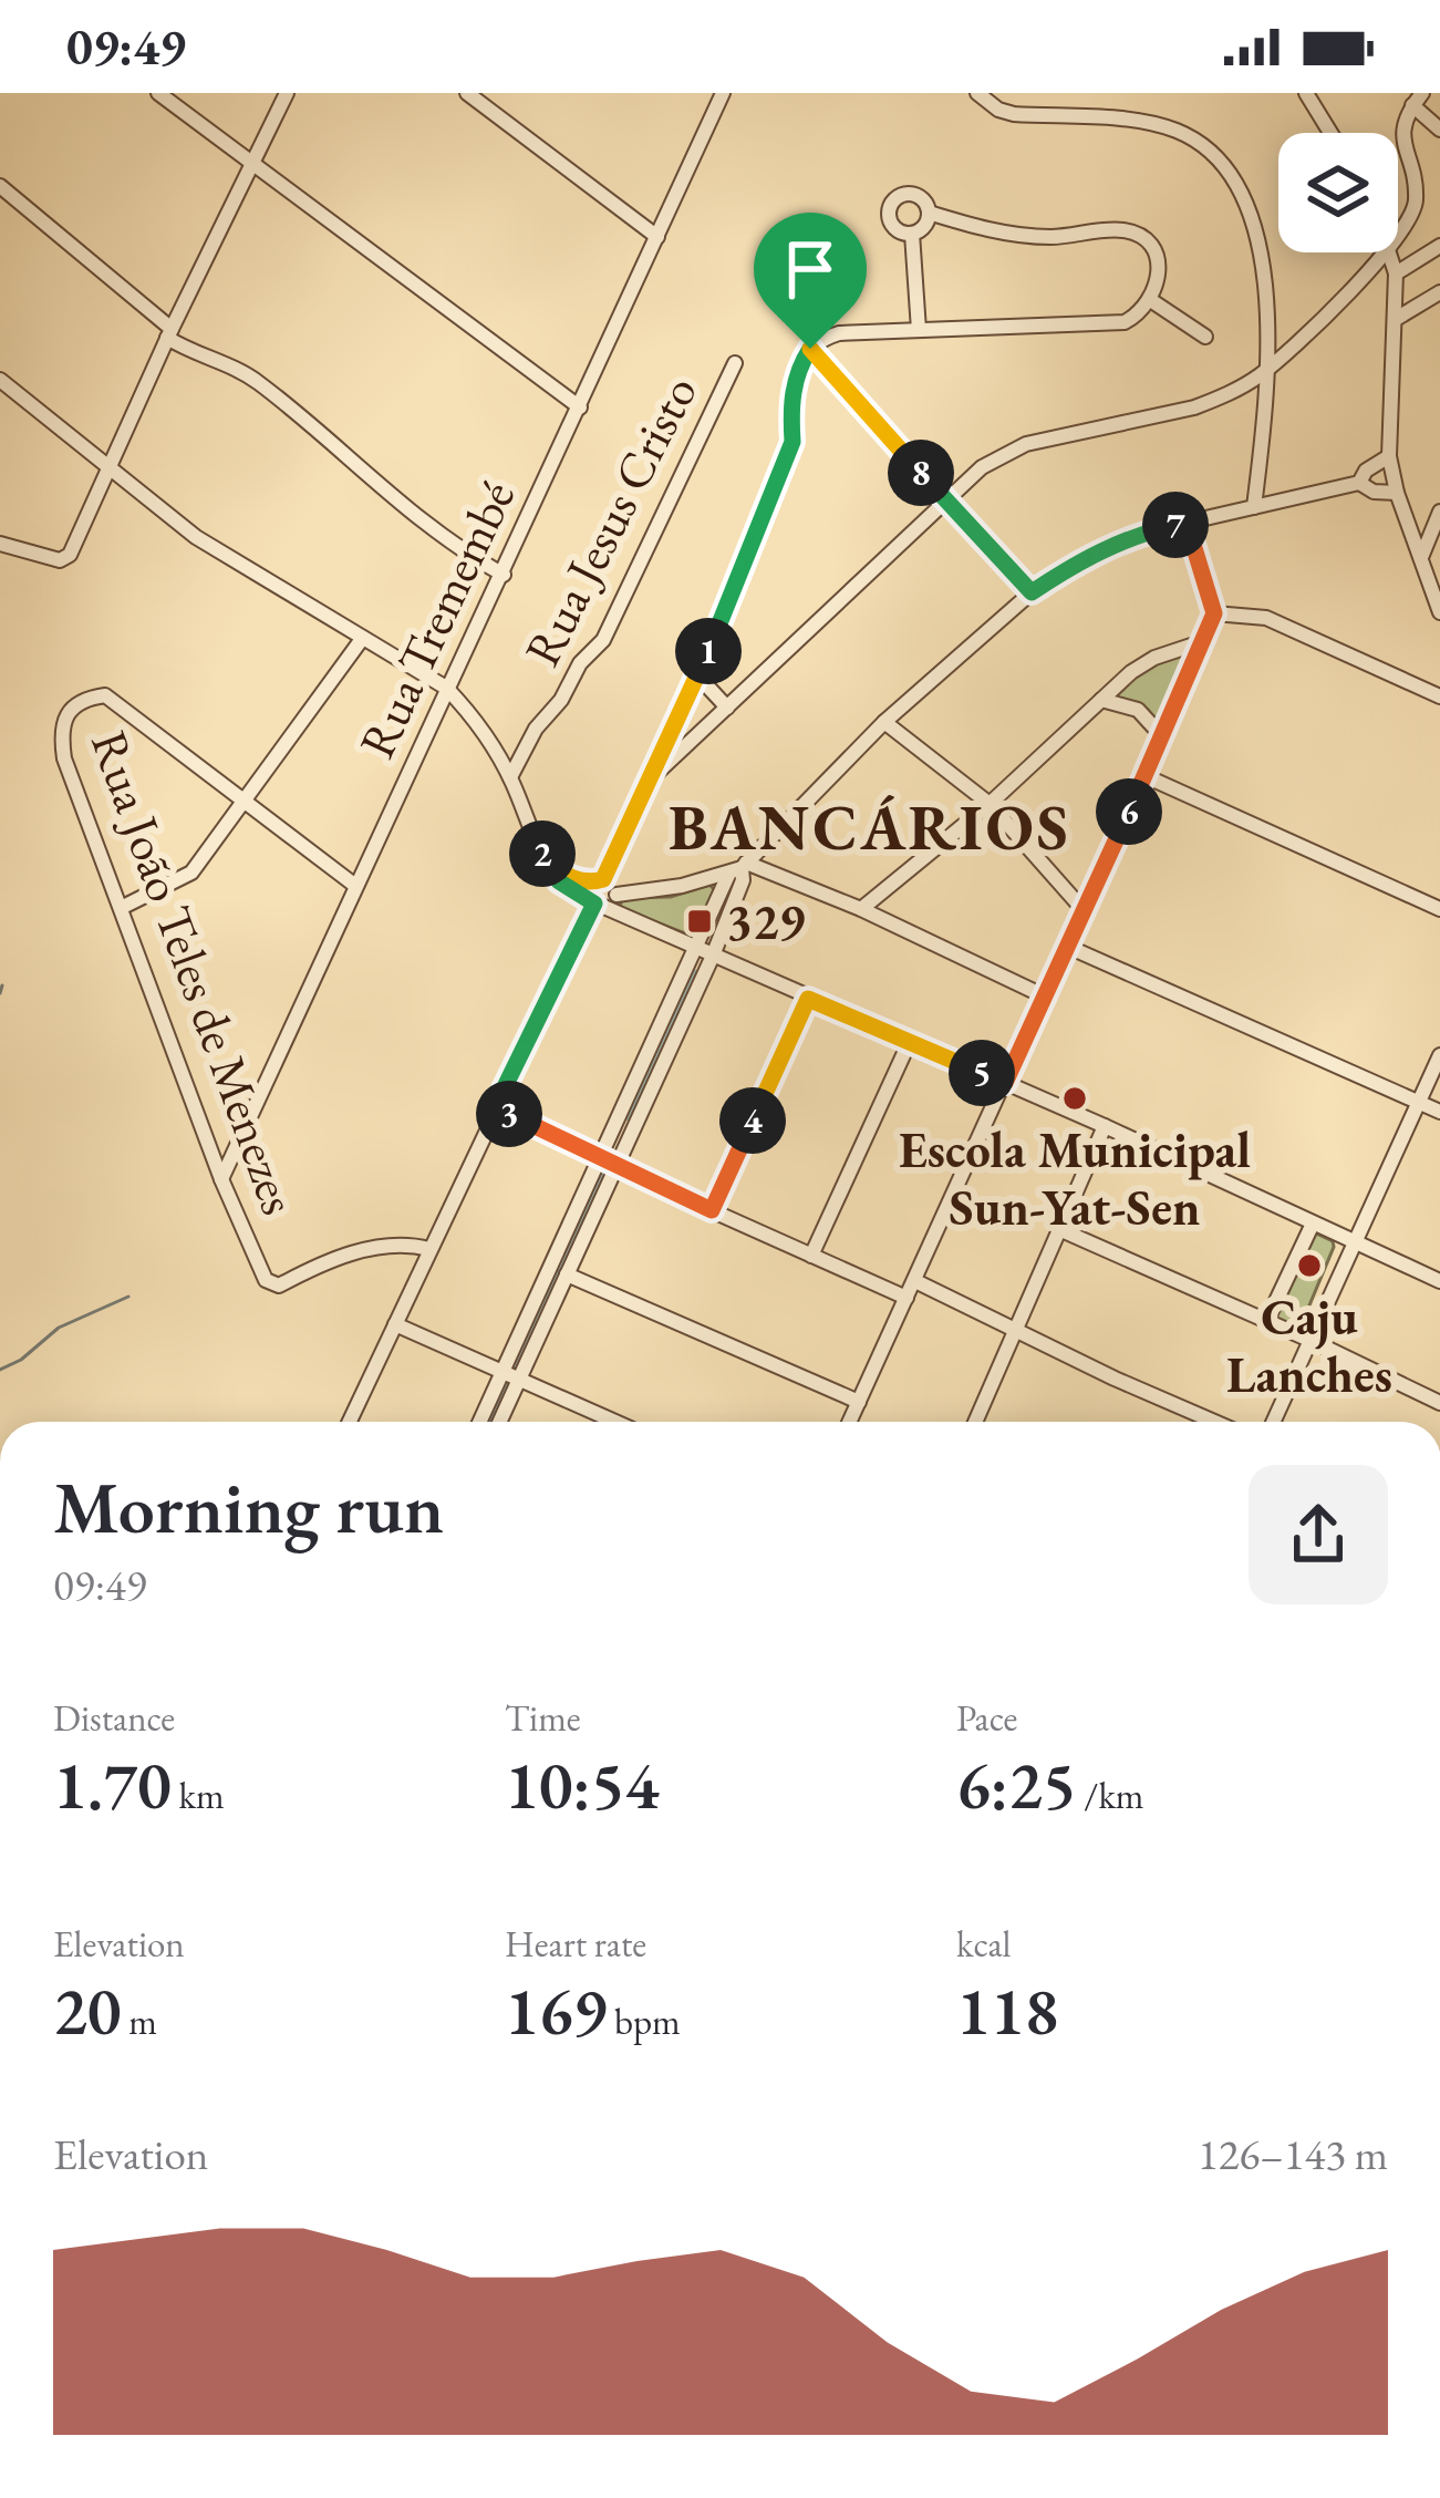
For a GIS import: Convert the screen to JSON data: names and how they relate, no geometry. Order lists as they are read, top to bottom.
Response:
{
  "streets": {
    "street": ["Rua Jesus Cristo", "Rua Tremembé", "Rua João Teles de Menezes"]
  },
  "crossings": [
    ["Rua Tremembé", "Rua João Teles de Menezes"]
  ],
  "districts": ["BANCÁRIOS"],
  "places": {
    "transit": ["329"],
    "other": ["Escola Municipal Sun-Yat-Sen", "Caju Lanches"]
  },
  "page": {
    "status": "09:49",
    "pins": [
      "8",
      "7",
      "1",
      "6",
      "2",
      "5",
      "3",
      "4"
    ],
    "heading": ["Morning run", "09:49"],
    "stats": [
      ["Distance", "1.70 km"],
      ["Time", "10:54"],
      ["Pace", "6:25 /km"],
      ["Elevation", "20 m"],
      ["Heart rate", "169 bpm"],
      ["kcal", "118"]
    ],
    "chart": ["Elevation", "126–143 m"]
  }
}
